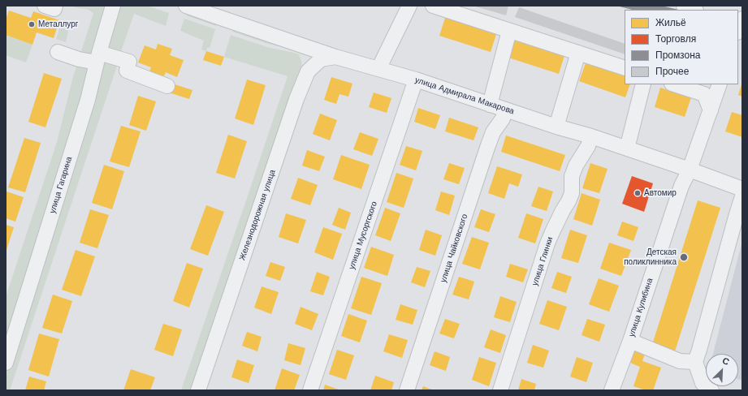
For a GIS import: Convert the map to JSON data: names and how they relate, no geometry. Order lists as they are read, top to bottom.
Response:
{
  "streets": {
    "street": [
      "улица Адмирала Макарова",
      "улица Гагарина",
      "Железнодорожная улица",
      "улица Мусоргского",
      "улица Чайковского",
      "улица Глинки",
      "улица Кулибина"
    ]
  },
  "crossings": [
    ["улица Адмирала Макарова", "Железнодорожная улица"],
    ["улица Адмирала Макарова", "улица Мусоргского"],
    ["улица Адмирала Макарова", "улица Чайковского"],
    ["улица Адмирала Макарова", "улица Глинки"],
    ["улица Адмирала Макарова", "улица Кулибина"]
  ],
  "places": ["Металлург", "Автомир", "Детская поликлинника"],
  "legend": [
    "Жильё",
    "Торговля",
    "Промзона",
    "Прочее"
  ],
  "north": "top right"
}
